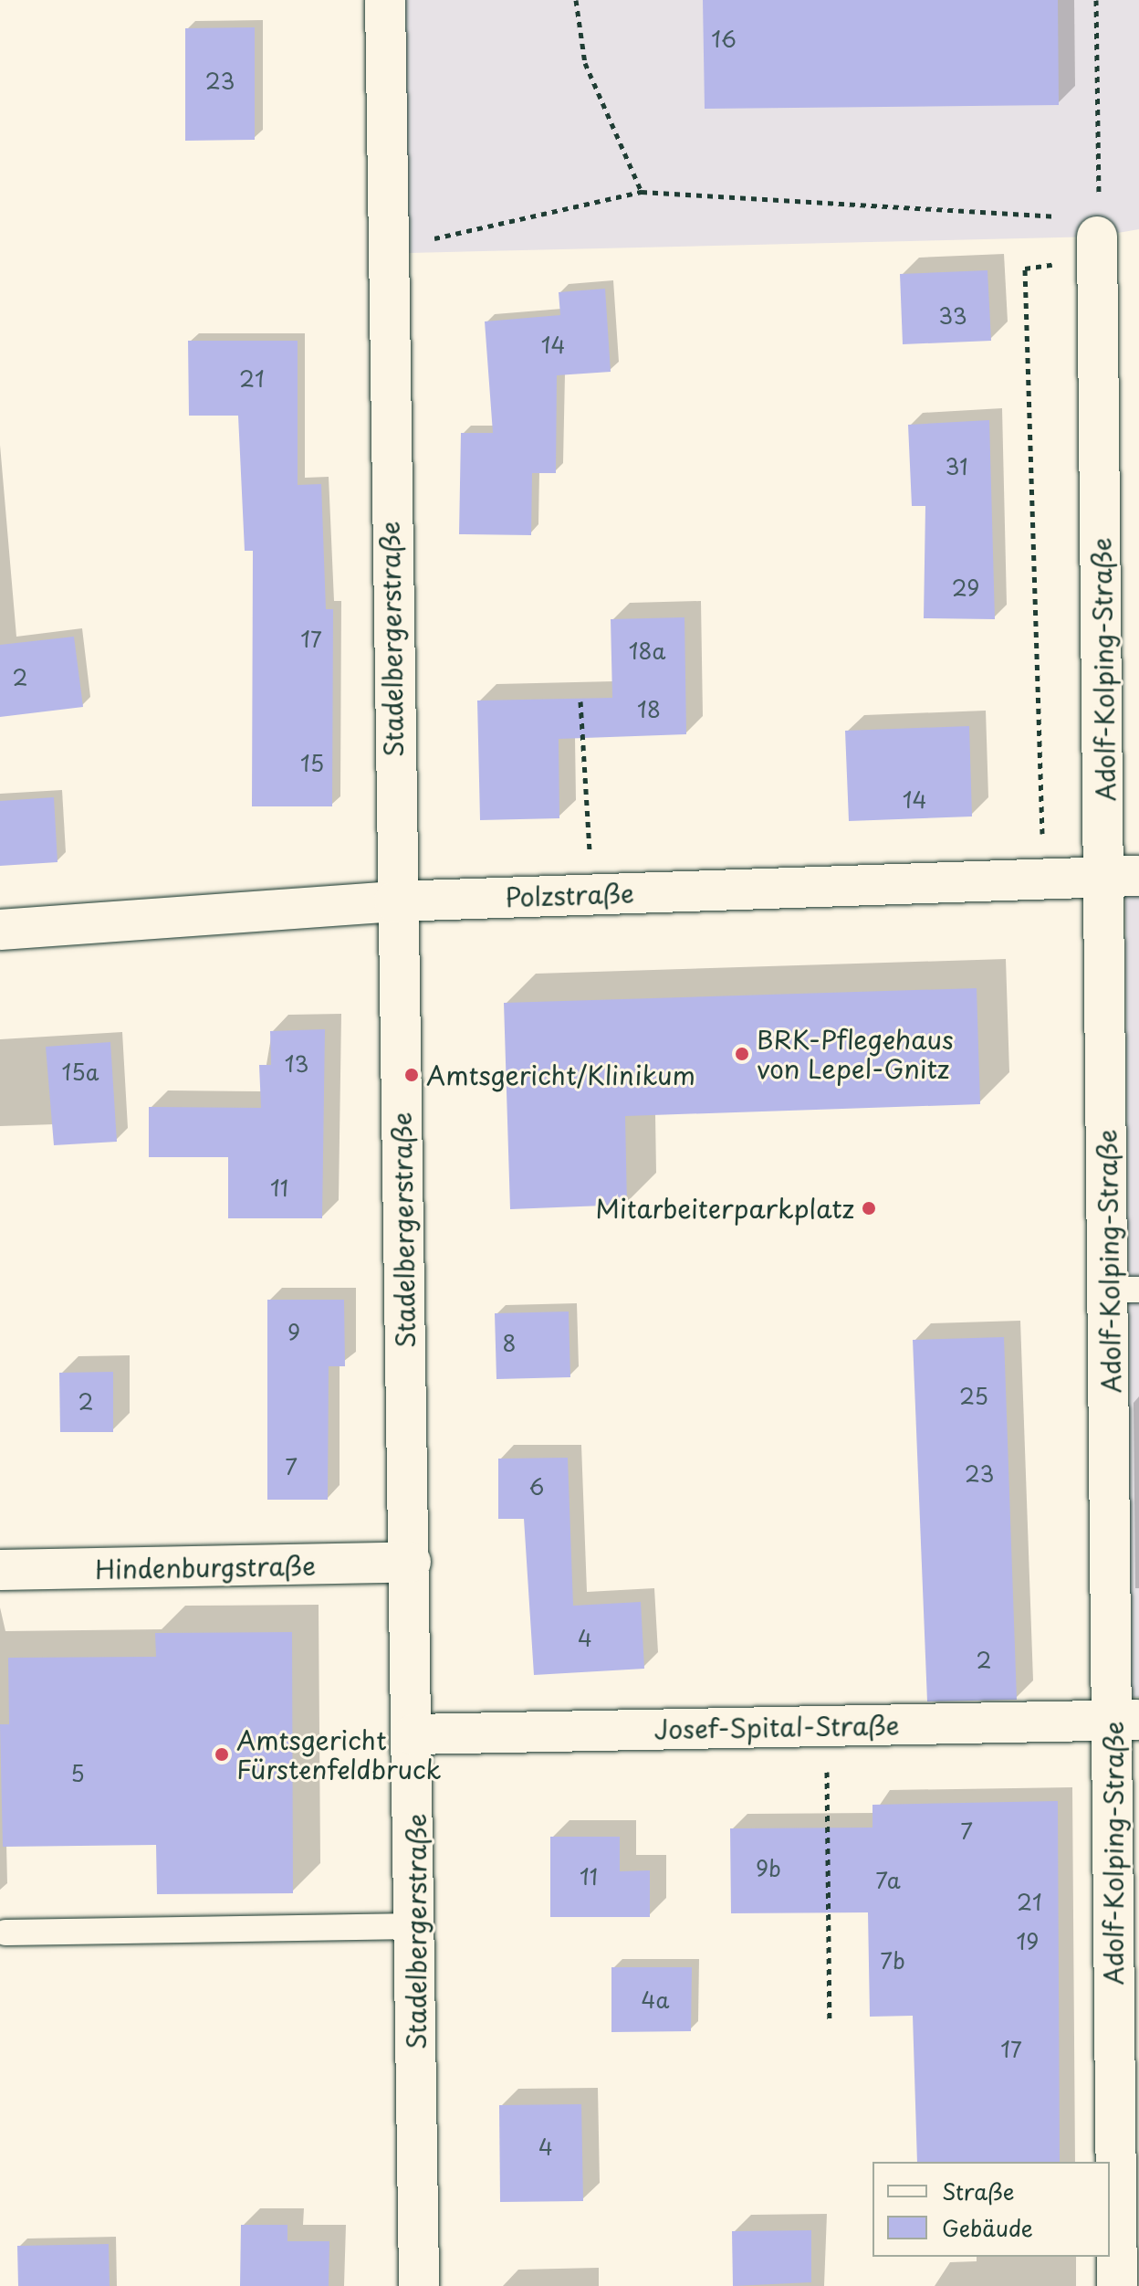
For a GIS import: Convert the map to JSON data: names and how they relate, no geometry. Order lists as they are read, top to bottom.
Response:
{
  "streets": {
    "street": [
      "Stadelbergerstraße",
      "Adolf-Kolping-Straße",
      "Polzstraße",
      "Hindenburgstraße",
      "Josef-Spital-Straße"
    ]
  },
  "crossings": [
    ["Stadelbergerstraße", "Polzstraße"],
    ["Stadelbergerstraße", "Hindenburgstraße"],
    ["Stadelbergerstraße", "Josef-Spital-Straße"],
    ["Adolf-Kolping-Straße", "Polzstraße"],
    ["Adolf-Kolping-Straße", "Josef-Spital-Straße"]
  ],
  "places": [
    "BRK-Pflegehaus von Lepel-Gnitz",
    "Amtsgericht/Klinikum",
    "Mitarbeiterparkplatz",
    "Amtsgericht Fürstenfeldbruck"
  ],
  "house_numbers": [
    "16",
    "23",
    "33",
    "14",
    "21",
    "31",
    "29",
    "17",
    "18a",
    "2",
    "18",
    "15",
    "14",
    "13",
    "15a",
    "11",
    "9",
    "8",
    "25",
    "2",
    "7",
    "23",
    "6",
    "4",
    "2",
    "5",
    "7",
    "9b",
    "11",
    "7a",
    "21",
    "19",
    "7b",
    "4a",
    "17",
    "4"
  ],
  "legend": ["Straße", "Gebäude"]
}
